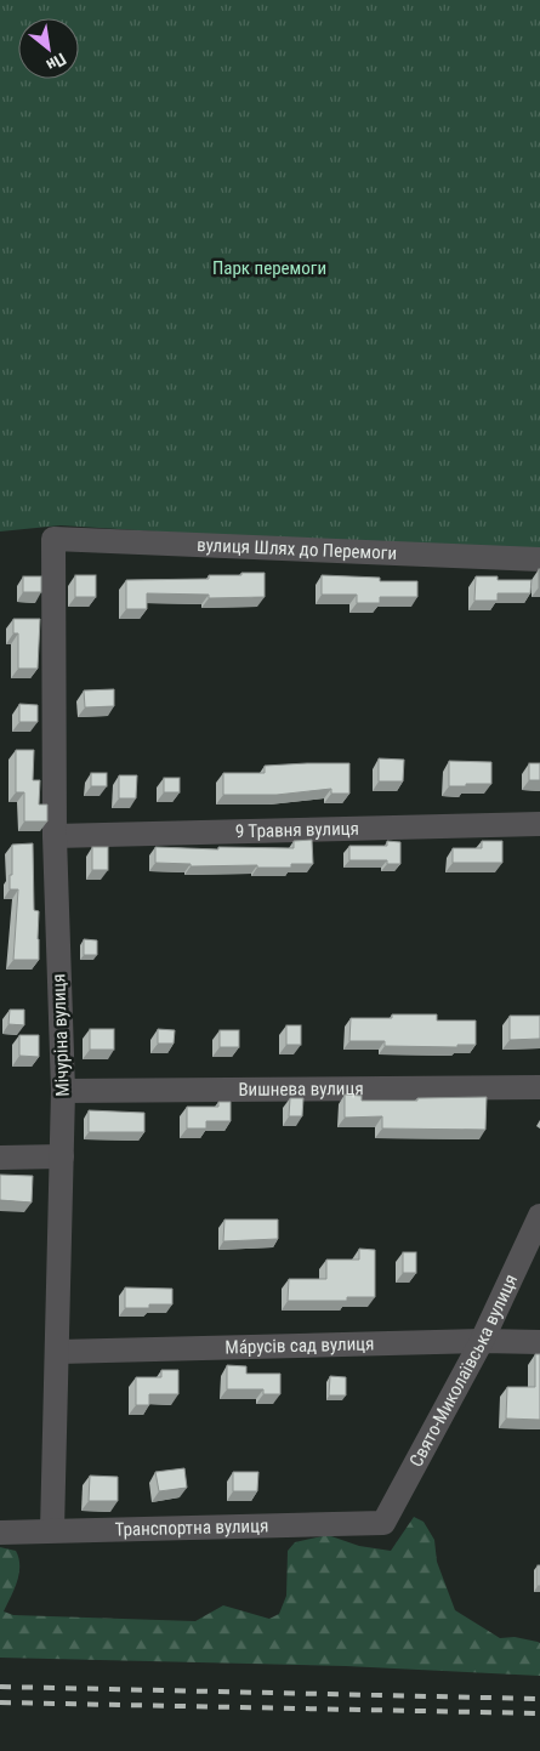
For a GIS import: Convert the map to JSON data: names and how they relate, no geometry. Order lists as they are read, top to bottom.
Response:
{
  "streets": {
    "street": [
      "вулиця Шлях до Перемоги",
      "9 Травня вулиця",
      "Мічуріна вулиця",
      "Вишнева вулиця",
      "Мáрусів сад вулиця",
      "Свято-Миколаївська вулиця",
      "Транспортна вулиця"
    ]
  },
  "crossings": [
    ["вулиця Шлях до Перемоги", "Мічуріна вулиця"],
    ["9 Травня вулиця", "Мічуріна вулиця"],
    ["Мічуріна вулиця", "Вишнева вулиця"],
    ["Мічуріна вулиця", "Мáрусів сад вулиця"],
    ["Мічуріна вулиця", "Транспортна вулиця"],
    ["Мáрусів сад вулиця", "Свято-Миколаївська вулиця"],
    ["Свято-Миколаївська вулиця", "Транспортна вулиця"]
  ],
  "parks": ["Парк перемоги"],
  "north": "bottom right"
}
